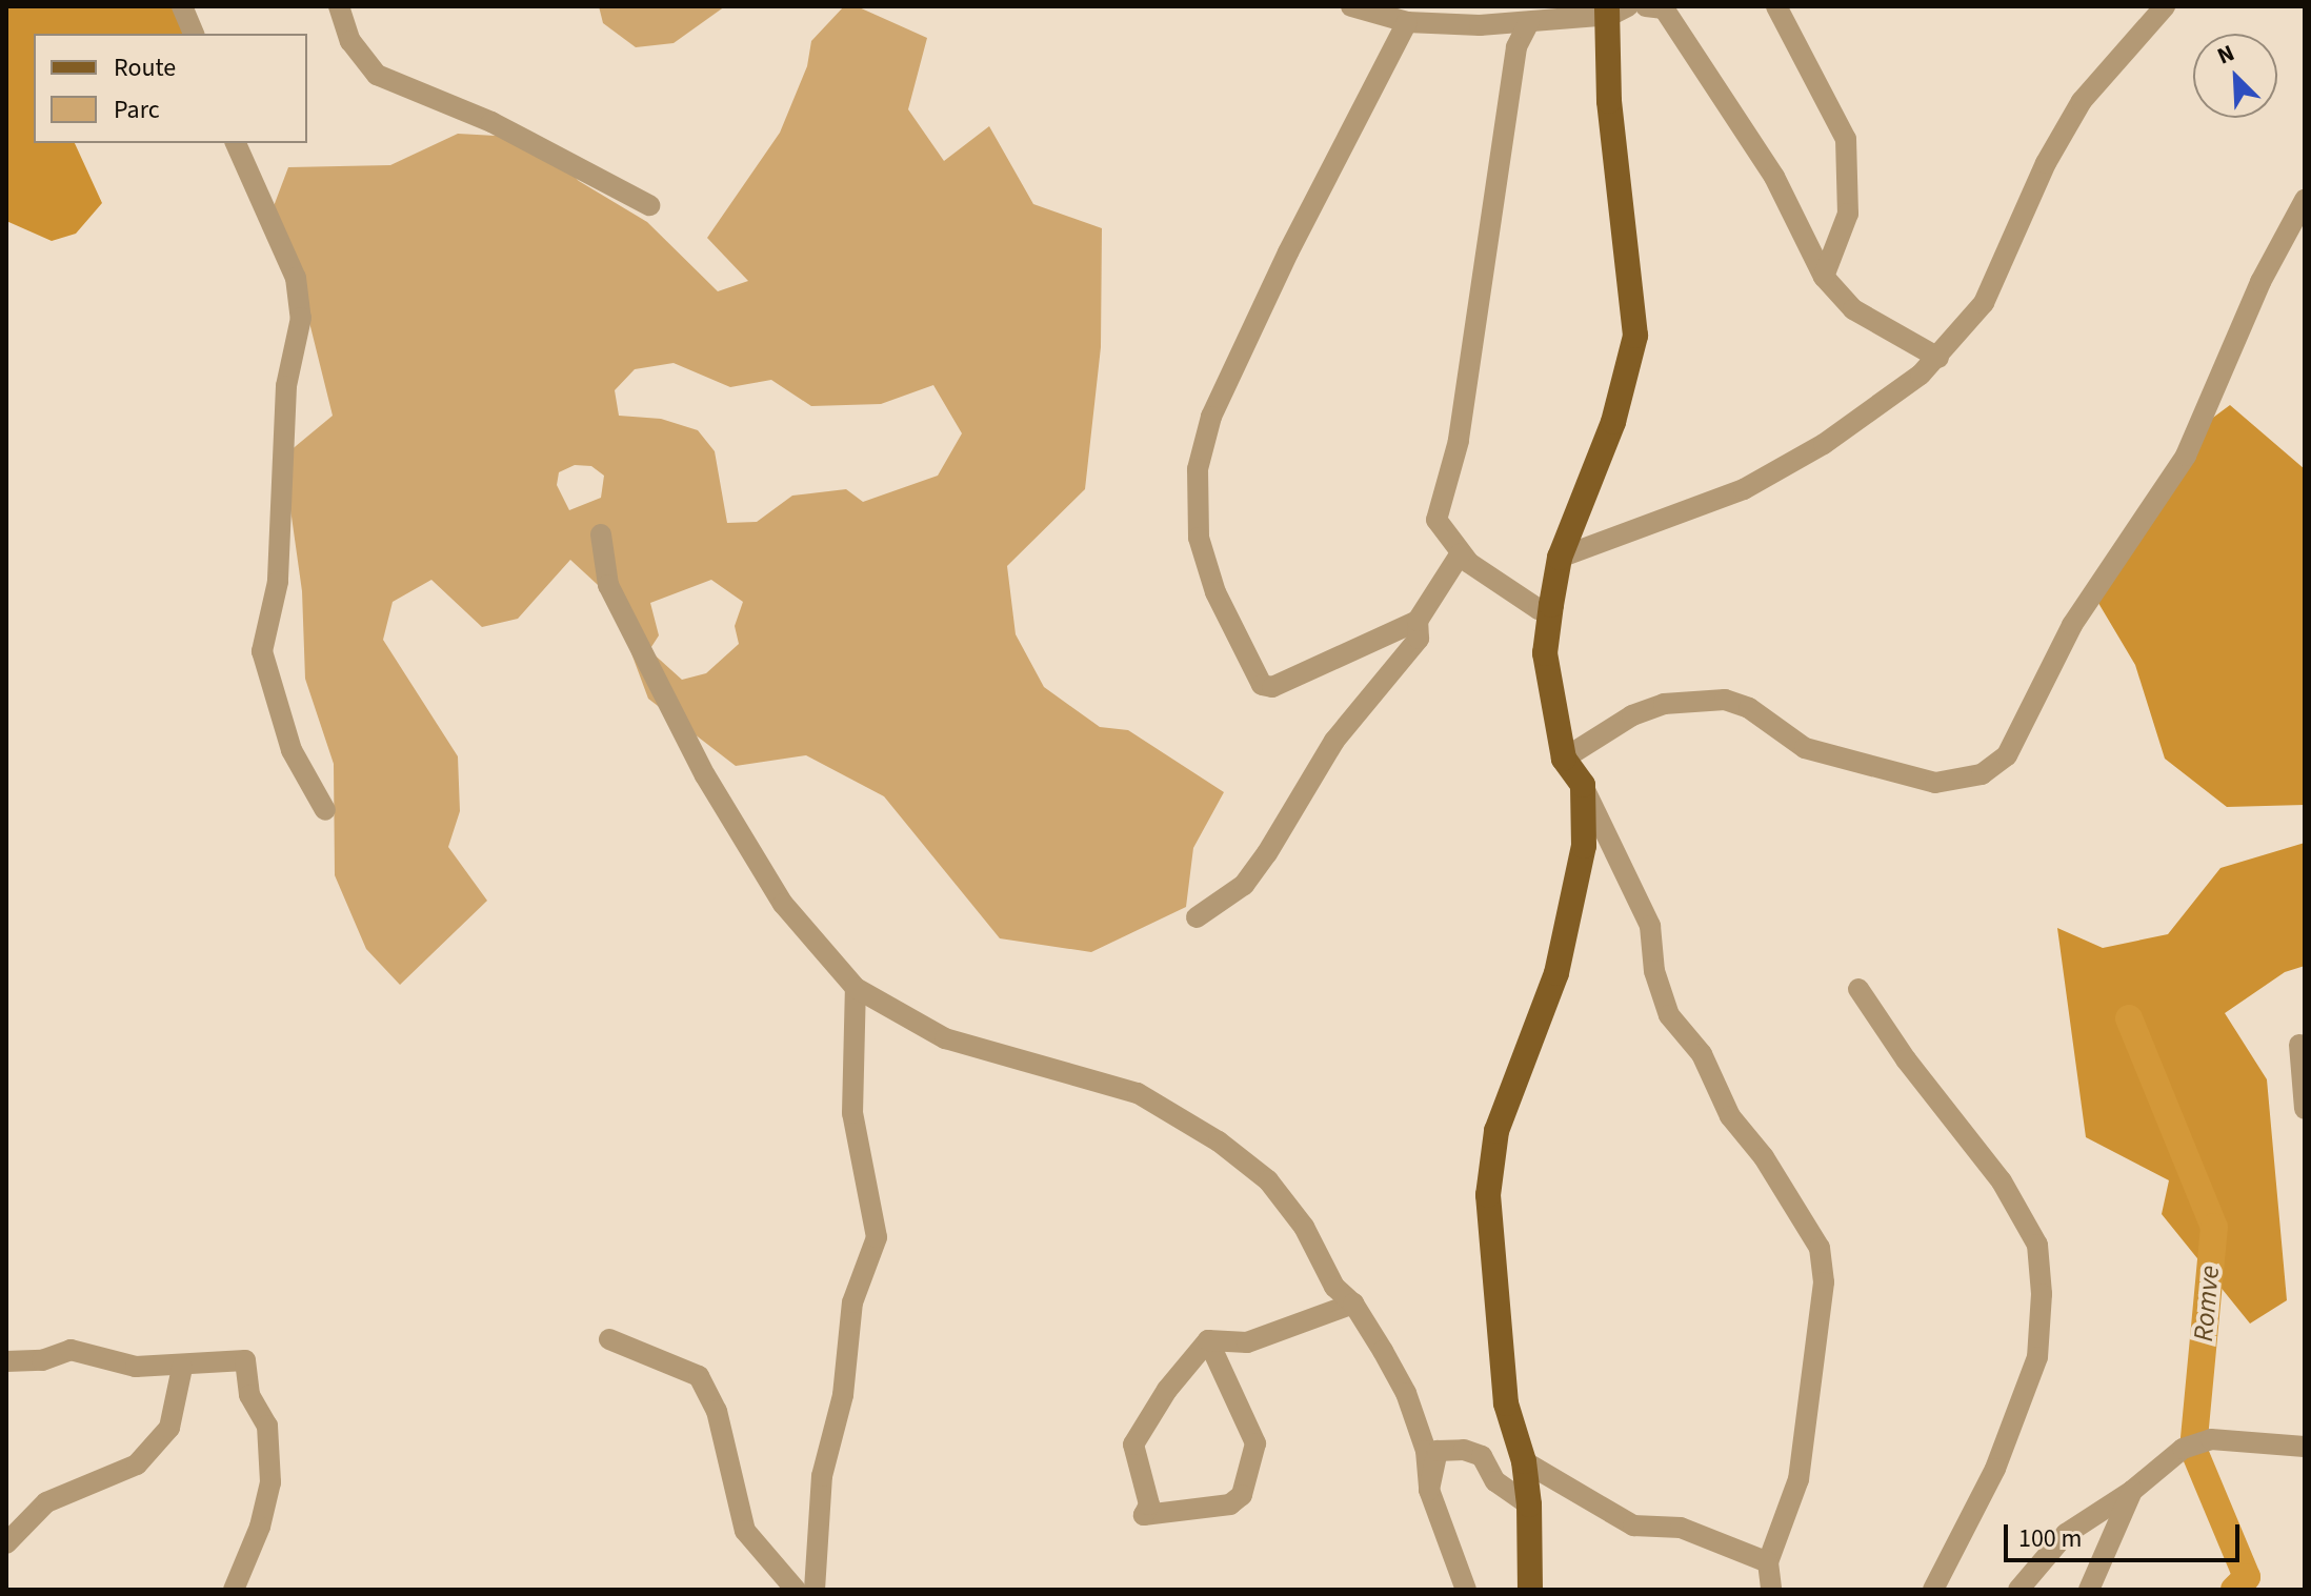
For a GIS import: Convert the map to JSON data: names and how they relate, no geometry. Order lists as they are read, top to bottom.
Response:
{
  "water": ["Romve"],
  "legend": ["Route", "Parc"],
  "scale_bar": "100 m",
  "north": "top left"
}
